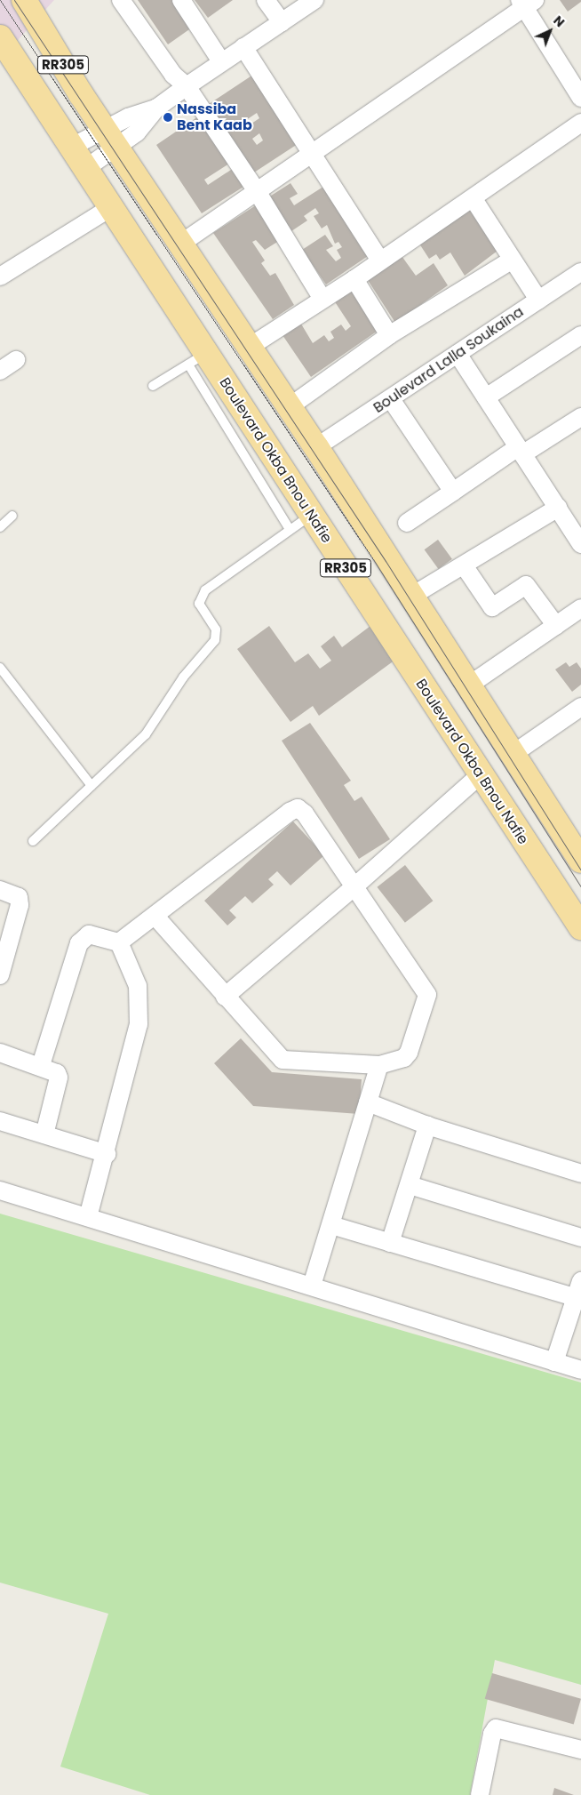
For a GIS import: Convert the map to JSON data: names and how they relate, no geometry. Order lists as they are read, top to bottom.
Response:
{
  "streets": {
    "main road": ["RR305", "Boulevard Okba Bnou Nafie"],
    "street": ["Boulevard Lalla Soukaina"]
  },
  "crossings": [
    ["RR305", "Boulevard Lalla Soukaina"]
  ],
  "places": ["Nassiba Bent Kaab"],
  "north": "top right"
}
